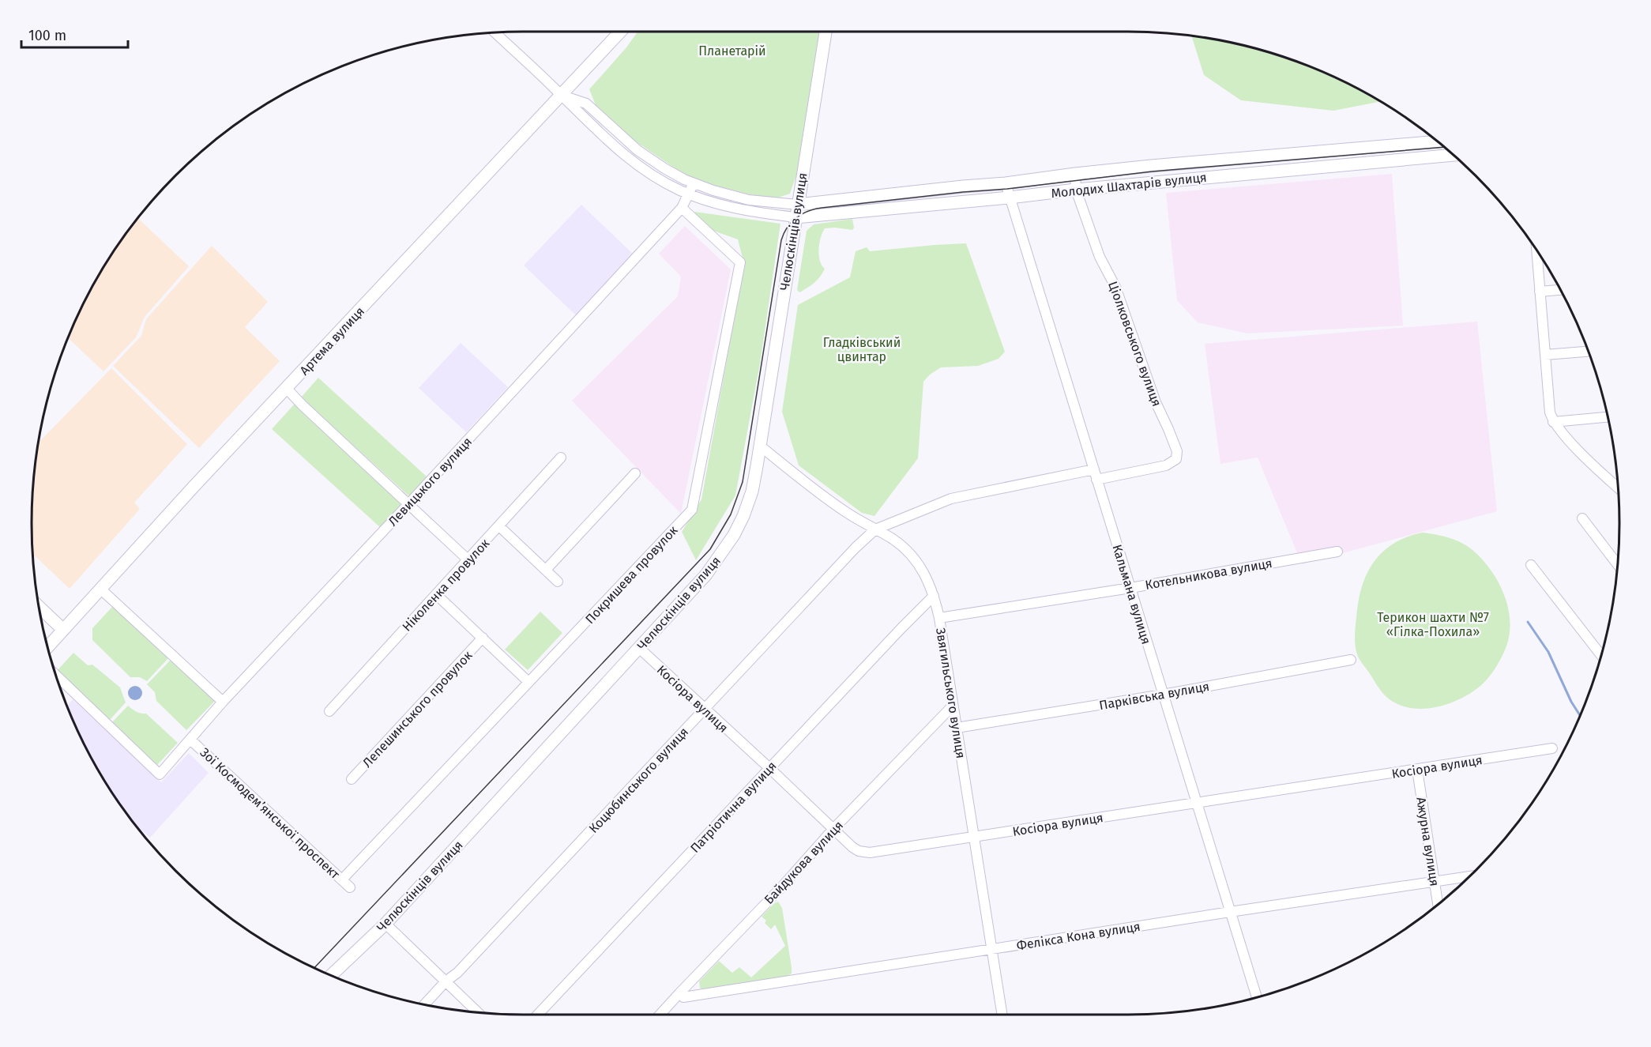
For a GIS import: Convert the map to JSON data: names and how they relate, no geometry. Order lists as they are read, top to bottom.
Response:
{
  "streets": {
    "main road": ["Молодих Шахтарів вулиця", "Челюскінців вулиця", "Артема вулиця"],
    "street": [
      "Ціолковського вулиця",
      "Левицького вулиця",
      "Котельникова вулиця",
      "Покришева провулок",
      "Ніколенка провулок",
      "Кальмана вулиця",
      "Звягильського вулиця",
      "Парківська вулиця",
      "Косіора вулиця",
      "Лепешинського провулок",
      "Коцюбинського вулиця",
      "Патріотична вулиця",
      "Зої Космодем’янської проспект",
      "Ажурна вулиця",
      "Байдукова вулиця",
      "Фелікса Кона вулиця"
    ]
  },
  "crossings": [
    ["Молодих Шахтарів вулиця", "Челюскінців вулиця"],
    ["Молодих Шахтарів вулиця", "Ціолковського вулиця"],
    ["Молодих Шахтарів вулиця", "Кальмана вулиця"],
    ["Челюскінців вулиця", "Звягильського вулиця"],
    ["Челюскінців вулиця", "Косіора вулиця"],
    ["Ціолковського вулиця", "Кальмана вулиця"],
    ["Левицького вулиця", "Покришева провулок"],
    ["Левицького вулиця", "Зої Космодем’янської проспект"],
    ["Котельникова вулиця", "Кальмана вулиця"],
    ["Котельникова вулиця", "Звягильського вулиця"],
    ["Покришева провулок", "Зої Космодем’янської проспект"],
    ["Кальмана вулиця", "Парківська вулиця"],
    ["Кальмана вулиця", "Косіора вулиця"],
    ["Кальмана вулиця", "Фелікса Кона вулиця"],
    ["Звягильського вулиця", "Парківська вулиця"],
    ["Звягильського вулиця", "Косіора вулиця"],
    ["Звягильського вулиця", "Коцюбинського вулиця"],
    ["Звягильського вулиця", "Патріотична вулиця"],
    ["Звягильського вулиця", "Байдукова вулиця"],
    ["Звягильського вулиця", "Фелікса Кона вулиця"],
    ["Косіора вулиця", "Коцюбинського вулиця"],
    ["Косіора вулиця", "Патріотична вулиця"],
    ["Косіора вулиця", "Ажурна вулиця"],
    ["Косіора вулиця", "Байдукова вулиця"],
    ["Ажурна вулиця", "Фелікса Кона вулиця"],
    ["Байдукова вулиця", "Фелікса Кона вулиця"]
  ],
  "parks": ["Планетарій", "Гладківський цвинтар", "Терикон шахти №7 «Гілка-Похила»"],
  "scale_bar": "100 m"
}
